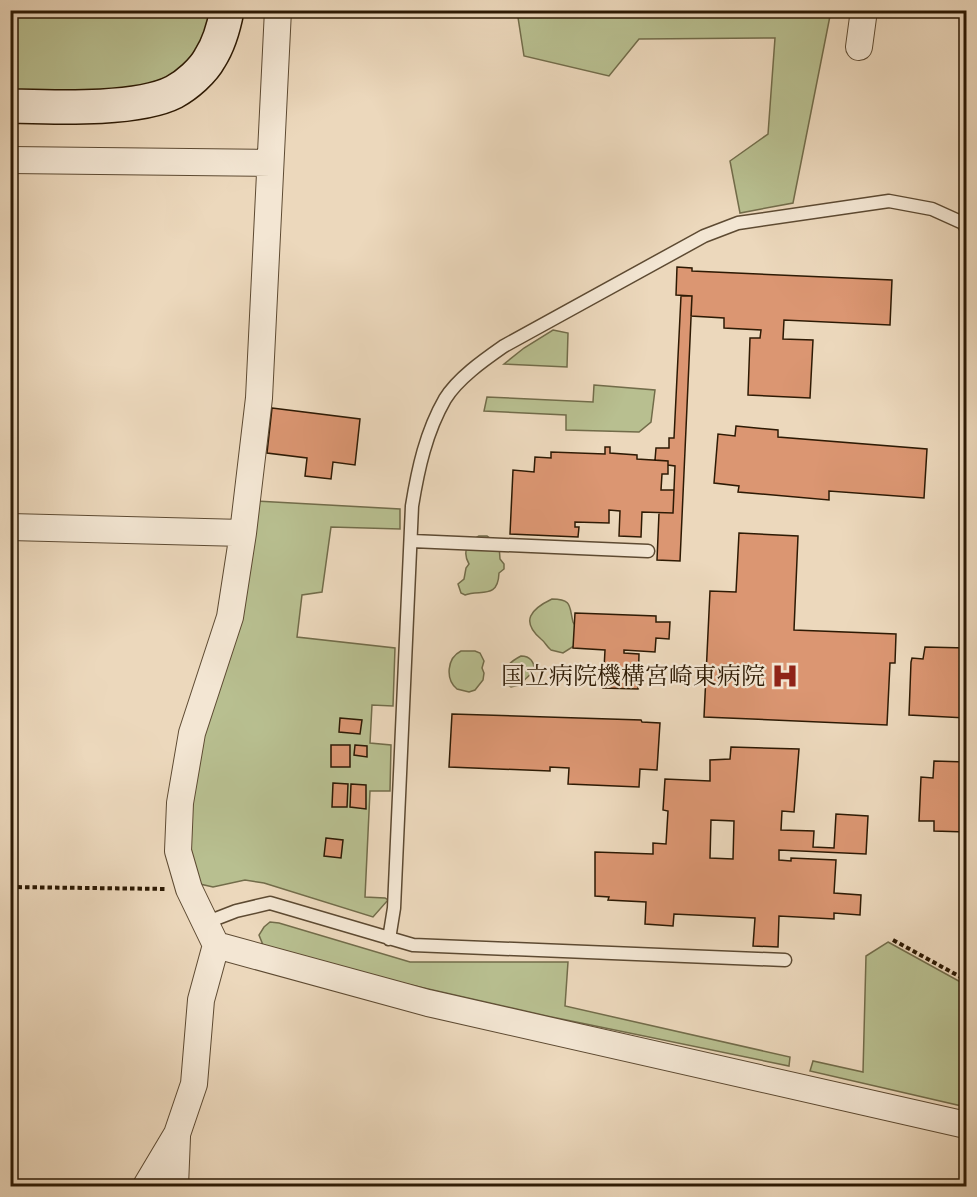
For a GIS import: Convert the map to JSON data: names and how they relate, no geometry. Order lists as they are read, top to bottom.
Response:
{
  "places": {
    "hospital": ["国立病院機構宮崎東病院"]
  }
}
